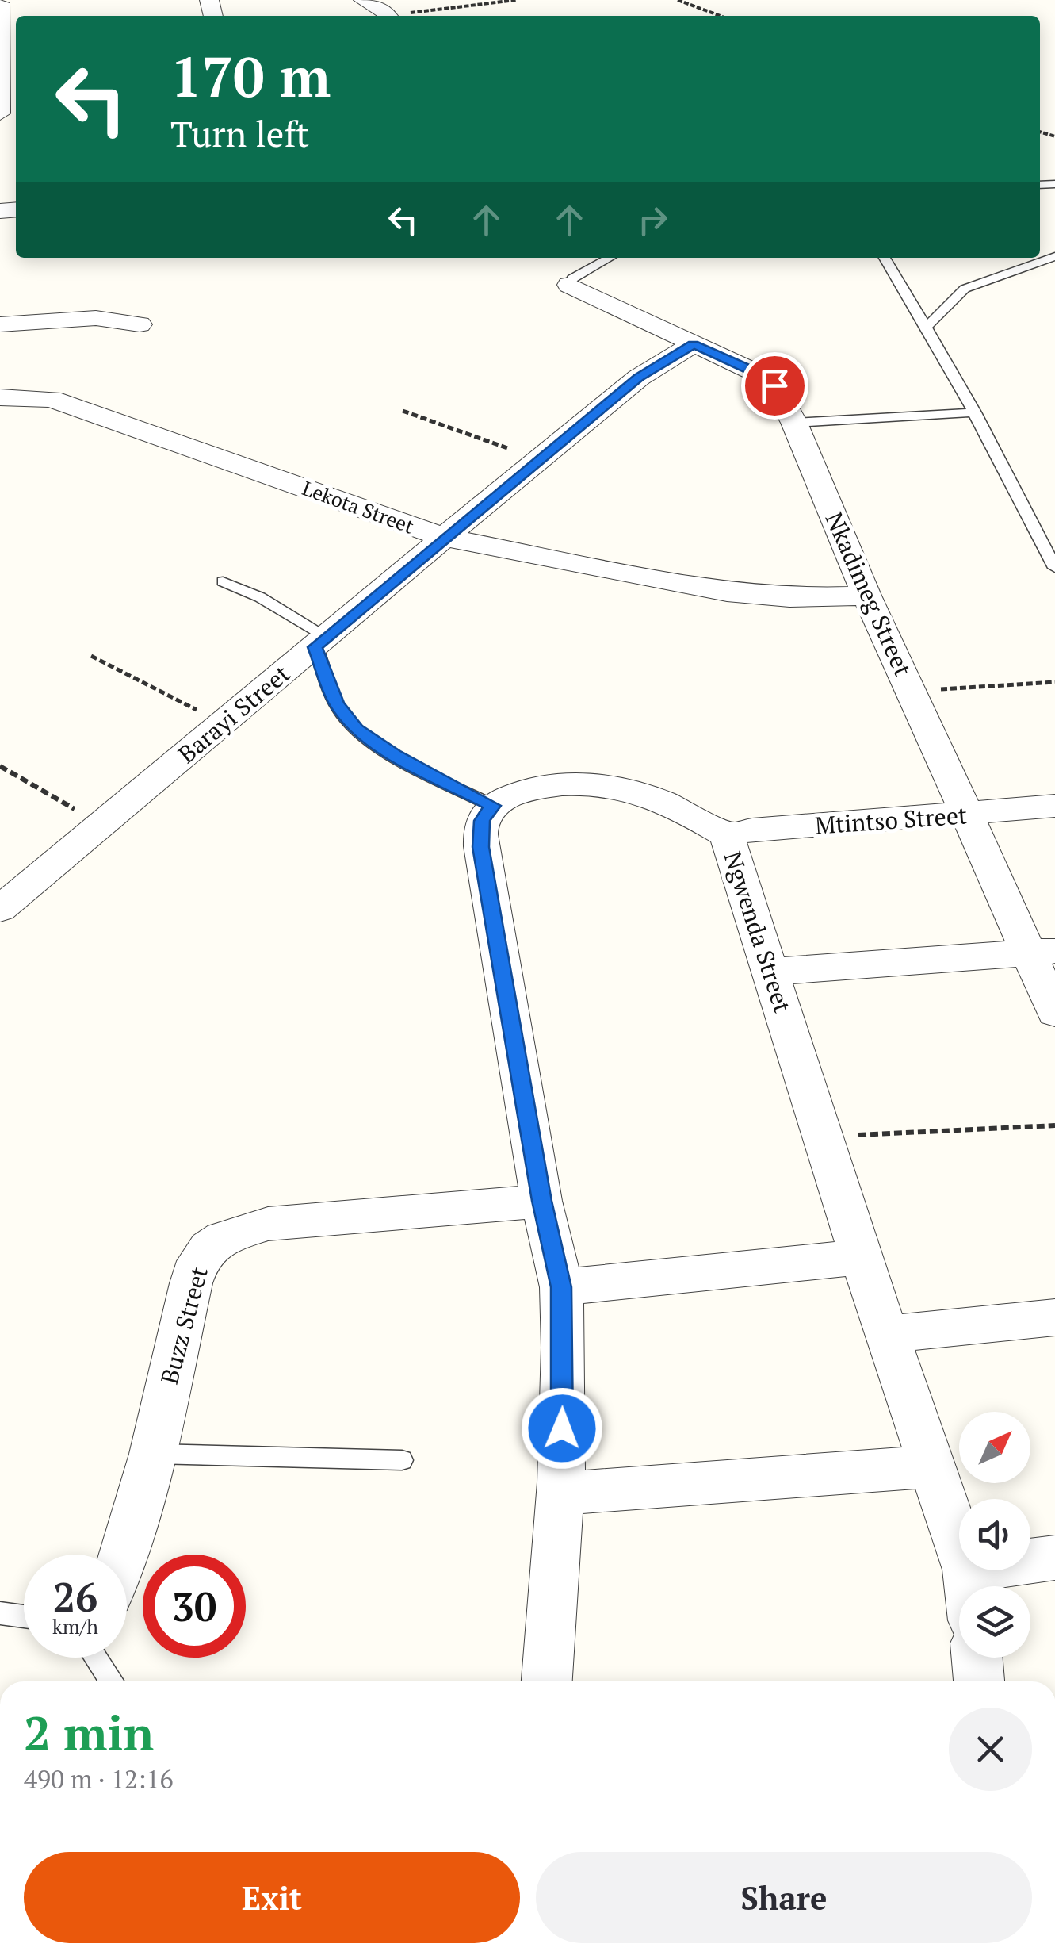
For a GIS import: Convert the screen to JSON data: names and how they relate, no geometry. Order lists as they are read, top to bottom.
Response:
{
  "streets": {
    "street": [
      "Lekota Street",
      "Nkadimeg Street",
      "Barayi Street",
      "Mtintso Street",
      "Ngwenda Street",
      "Buzz Street"
    ]
  },
  "crossings": [
    ["Lekota Street", "Nkadimeg Street"],
    ["Lekota Street", "Barayi Street"],
    ["Nkadimeg Street", "Barayi Street"],
    ["Nkadimeg Street", "Mtintso Street"],
    ["Mtintso Street", "Ngwenda Street"]
  ],
  "north": "top right",
  "page": {
    "turn": ["170 m", "Turn left"],
    "speed": "26 km/h",
    "limit": "30",
    "heading": ["2 min", "490 m · 12:16"],
    "buttons": ["Exit", "Share"]
  }
}
